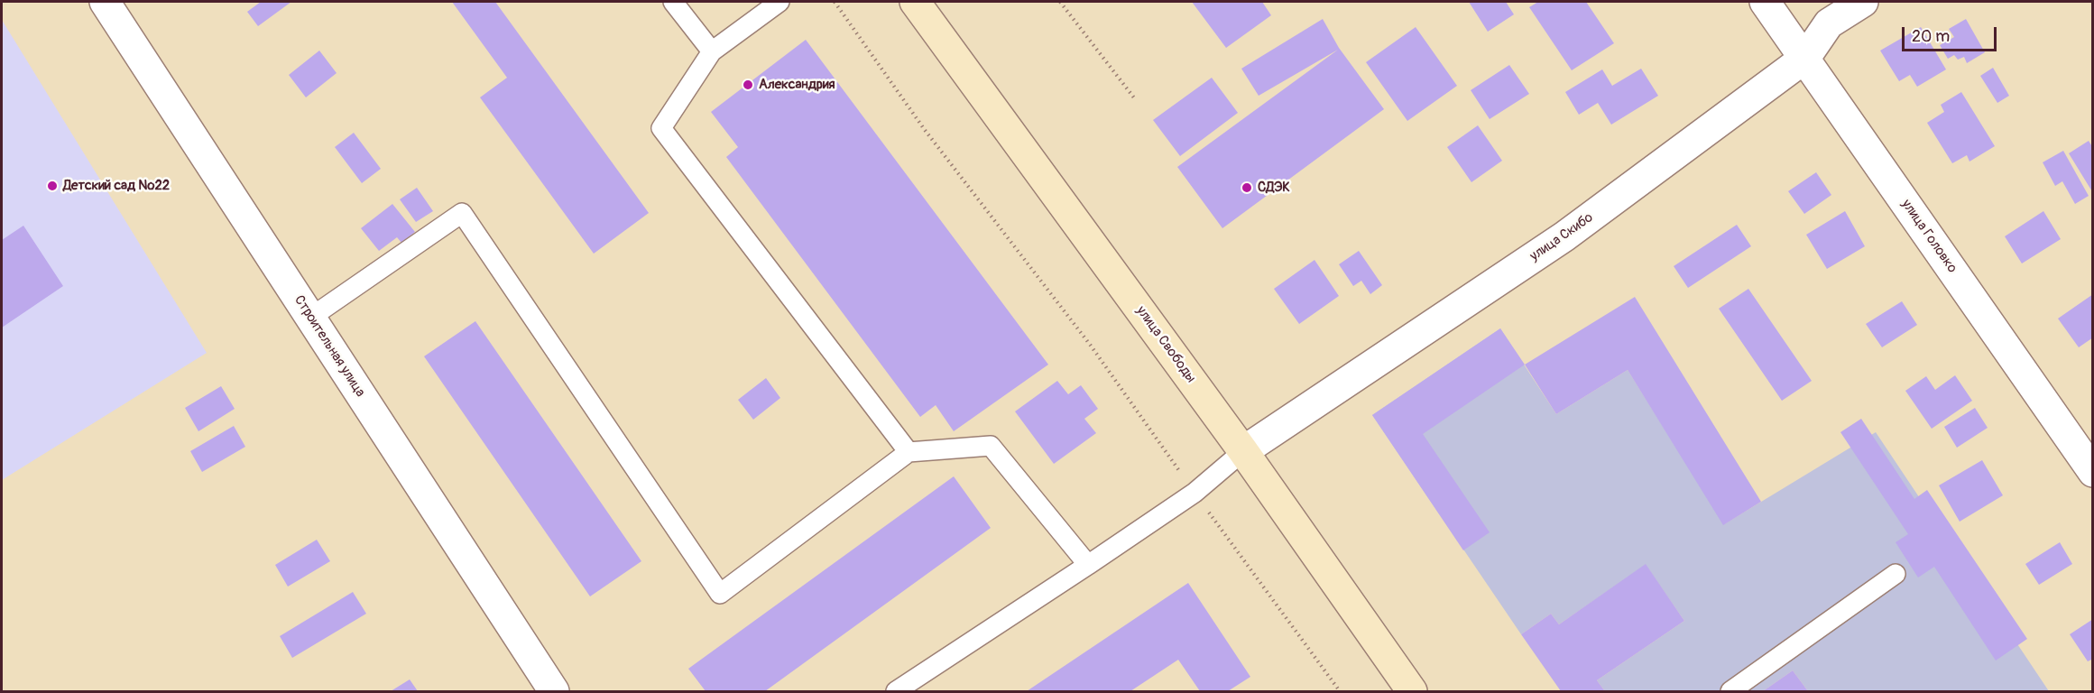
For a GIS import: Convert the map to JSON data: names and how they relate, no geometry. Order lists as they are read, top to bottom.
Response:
{
  "streets": {
    "main road": ["улица Свободы"],
    "street": ["улица Головко", "улица Скибо", "Строительная улица"]
  },
  "crossings": [
    ["улица Головко", "улица Скибо"],
    ["улица Скибо", "улица Свободы"]
  ],
  "places": ["Александрия", "Детский сад №22", "СДЭК"],
  "scale_bar": "20 m"
}
